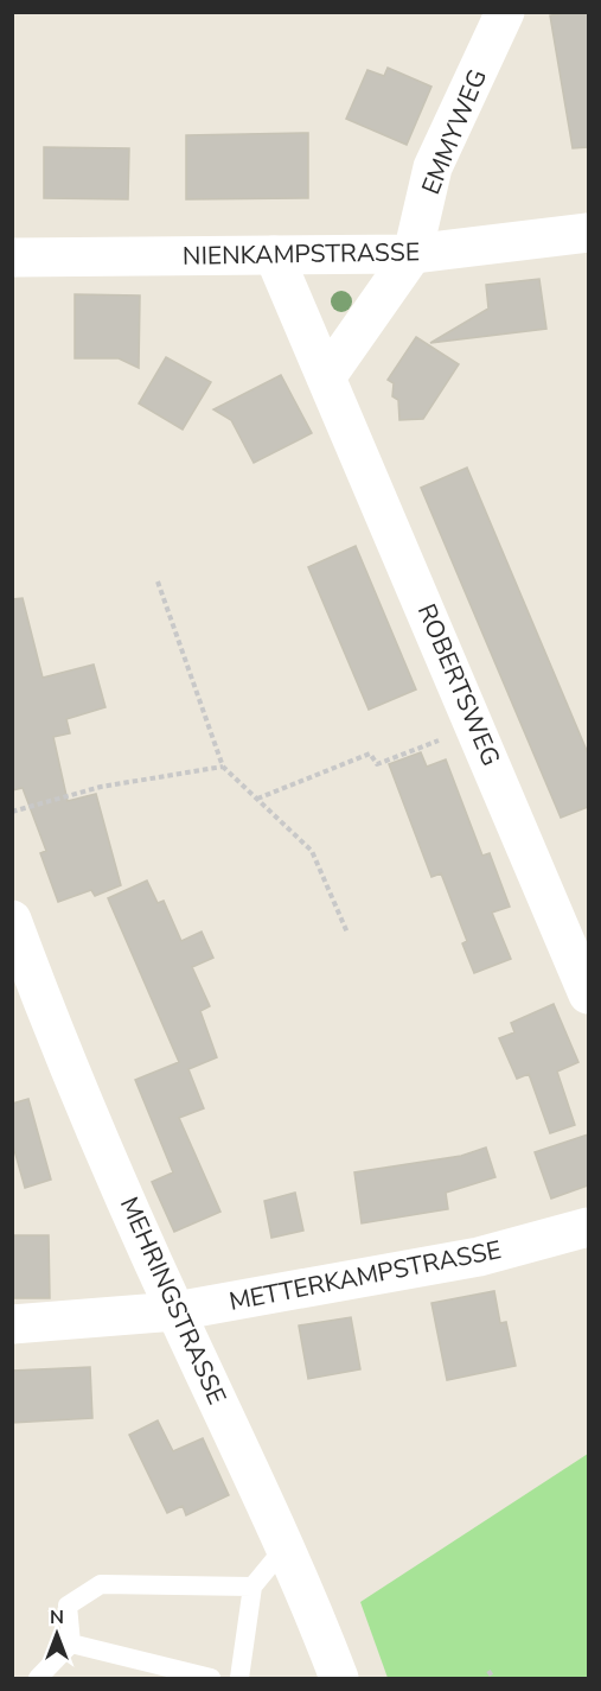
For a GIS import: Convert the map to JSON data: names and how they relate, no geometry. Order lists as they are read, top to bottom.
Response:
{
  "streets": {
    "street": [
      "EMMYWEG",
      "NIENKAMPSTRASSE",
      "ROBERTSWEG",
      "METTERKAMPSTRASSE",
      "MEHRINGSTRASSE"
    ]
  },
  "crossings": [
    ["EMMYWEG", "NIENKAMPSTRASSE"],
    ["NIENKAMPSTRASSE", "ROBERTSWEG"],
    ["METTERKAMPSTRASSE", "MEHRINGSTRASSE"]
  ],
  "north": "top"
}
